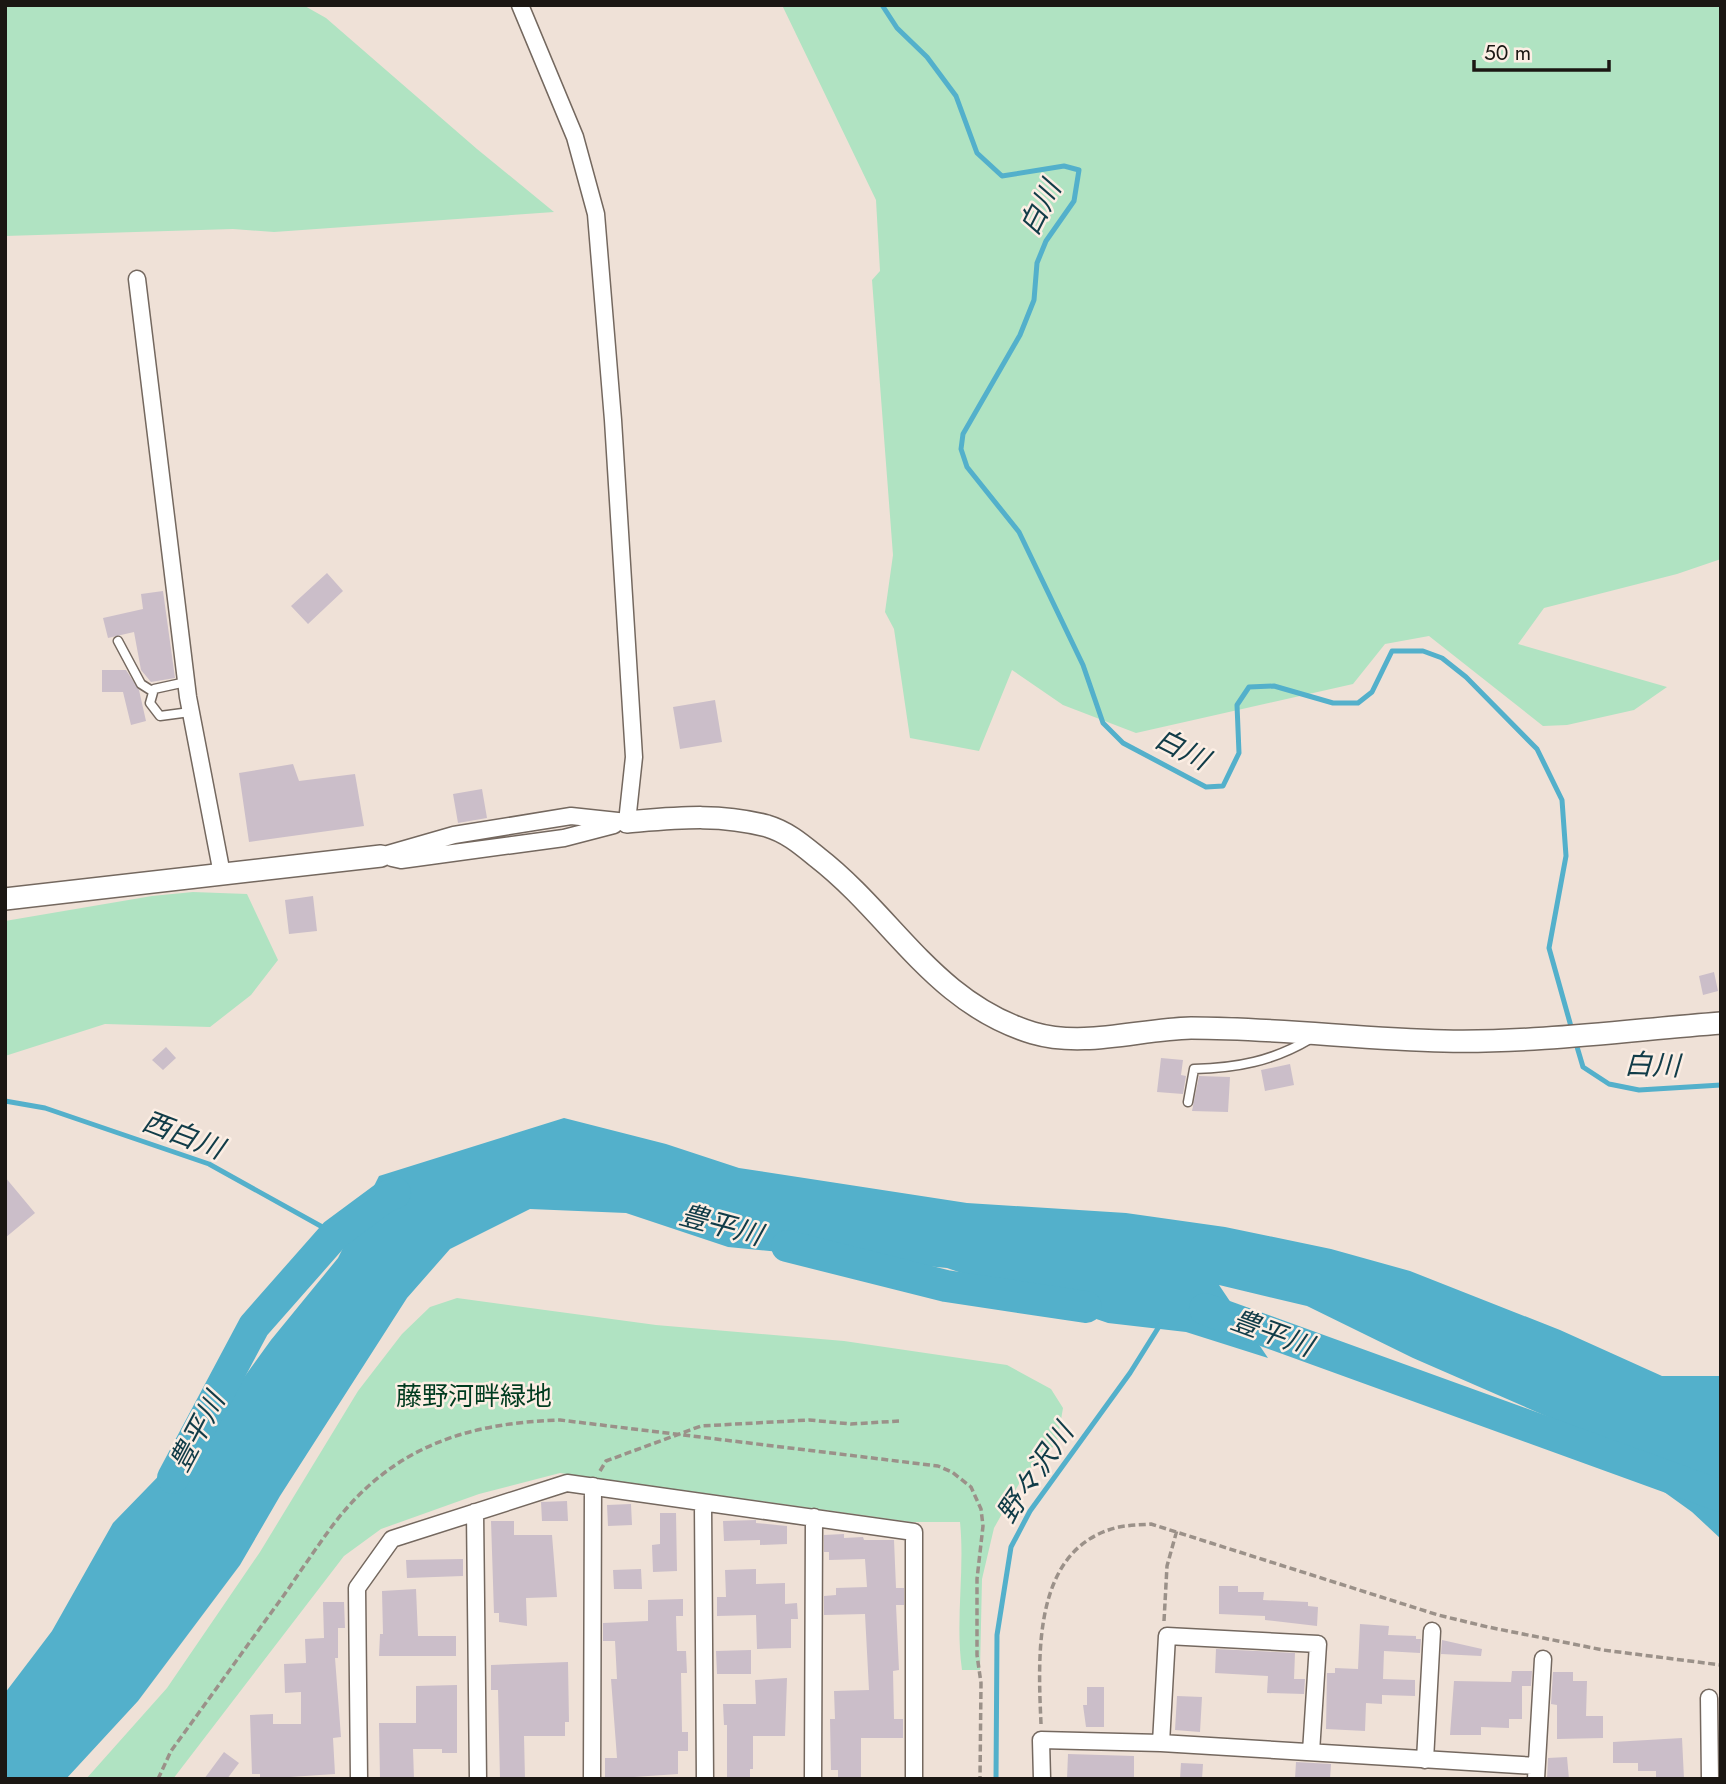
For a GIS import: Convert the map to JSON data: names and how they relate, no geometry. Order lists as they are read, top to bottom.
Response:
{
  "water": [
    "白川",
    "西白川",
    "豊平川",
    "野々沢川"
  ],
  "parks": ["藤野河畔緑地"],
  "scale_bar": "50 m"
}
